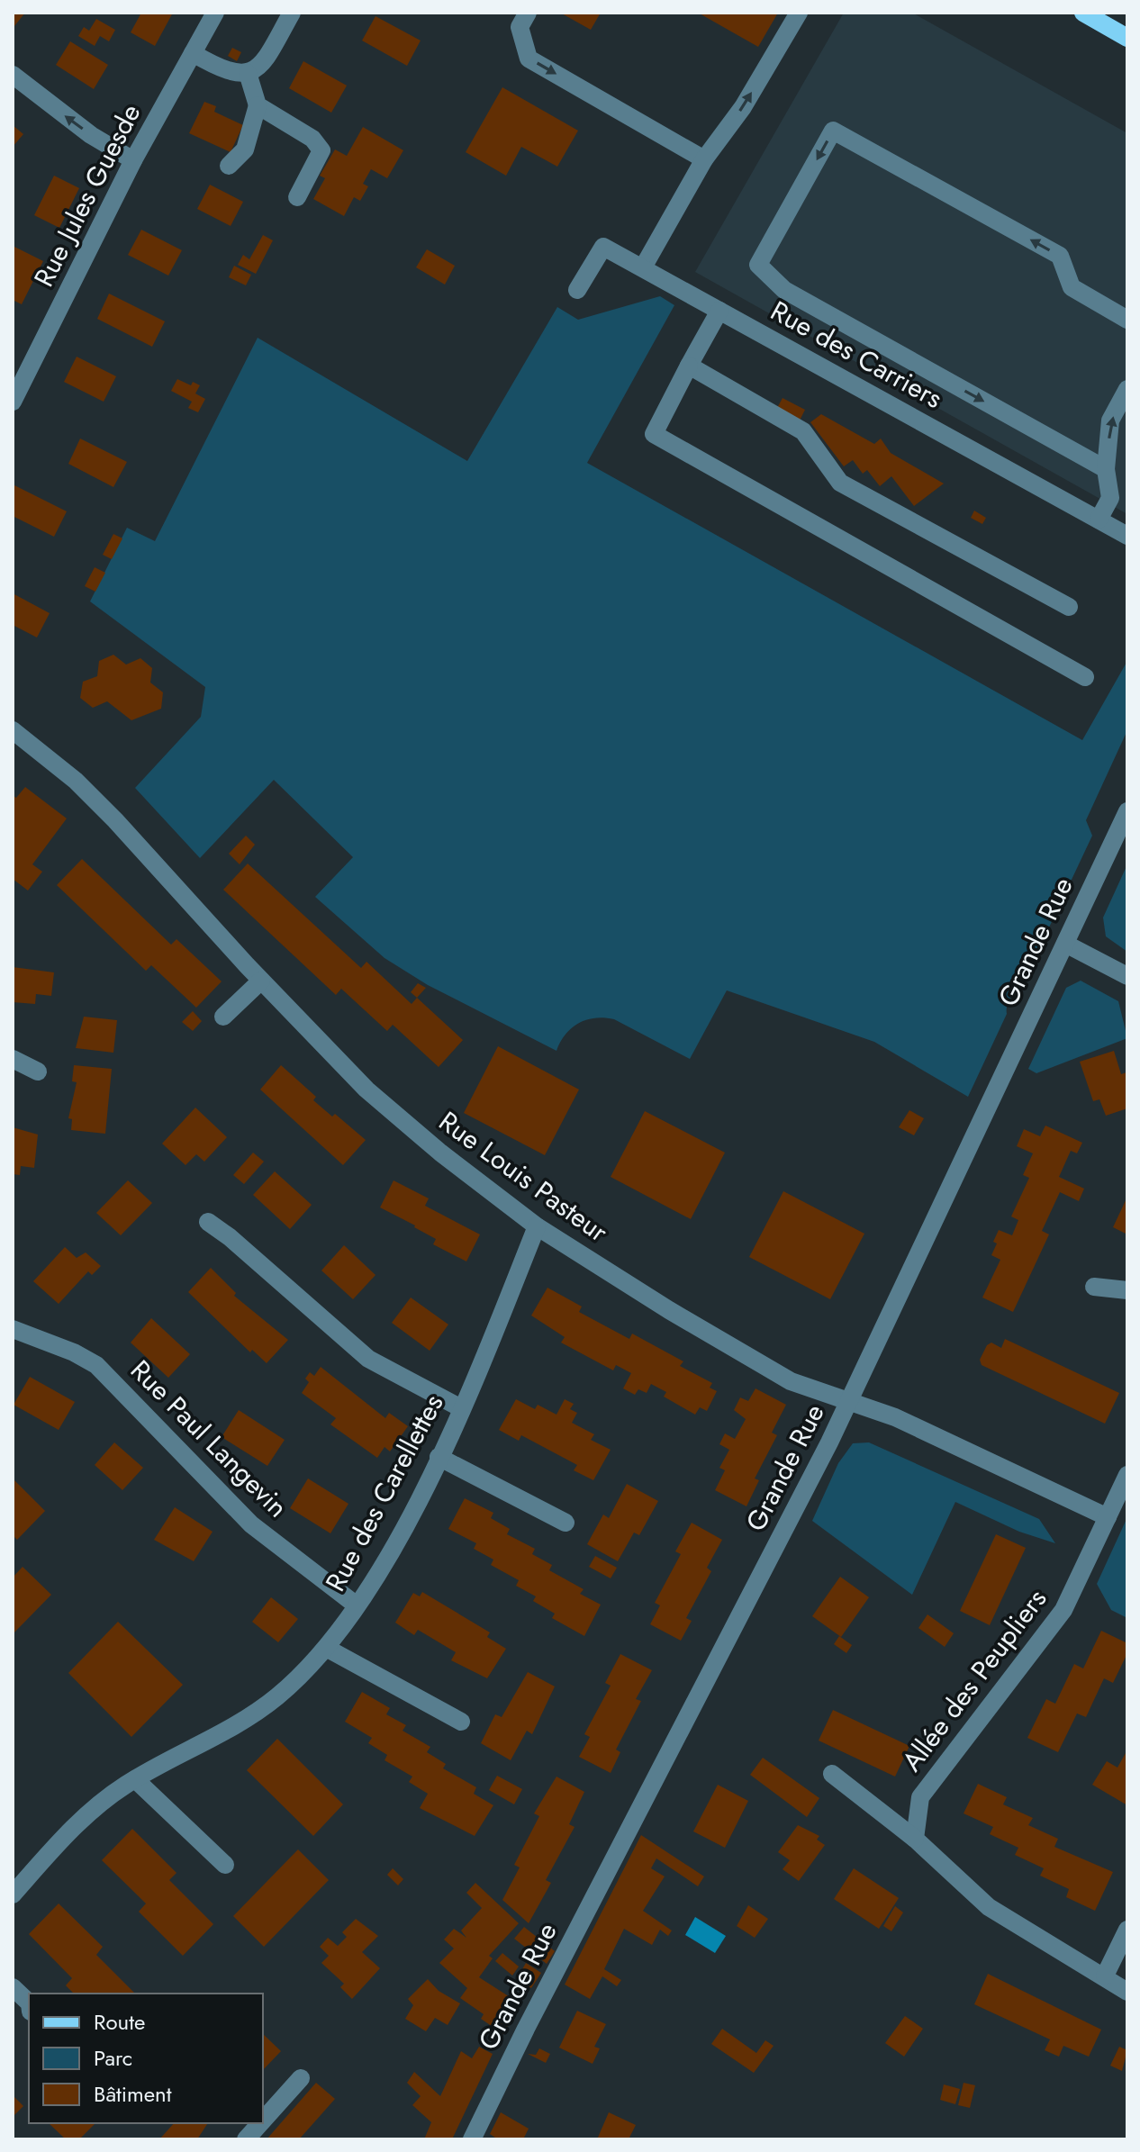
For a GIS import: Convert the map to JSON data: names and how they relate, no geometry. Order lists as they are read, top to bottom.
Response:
{
  "streets": {
    "street": [
      "Rue Jules Guesde",
      "Rue des Carriers",
      "Grande Rue",
      "Rue Louis Pasteur",
      "Rue Paul Langevin",
      "Rue des Carellettes",
      "Allée des Peupliers"
    ]
  },
  "crossings": [
    ["Grande Rue", "Rue Louis Pasteur"],
    ["Rue Louis Pasteur", "Rue des Carellettes"],
    ["Rue Louis Pasteur", "Allée des Peupliers"],
    ["Rue Paul Langevin", "Rue des Carellettes"]
  ],
  "legend": ["Route", "Parc", "Bâtiment"]
}
